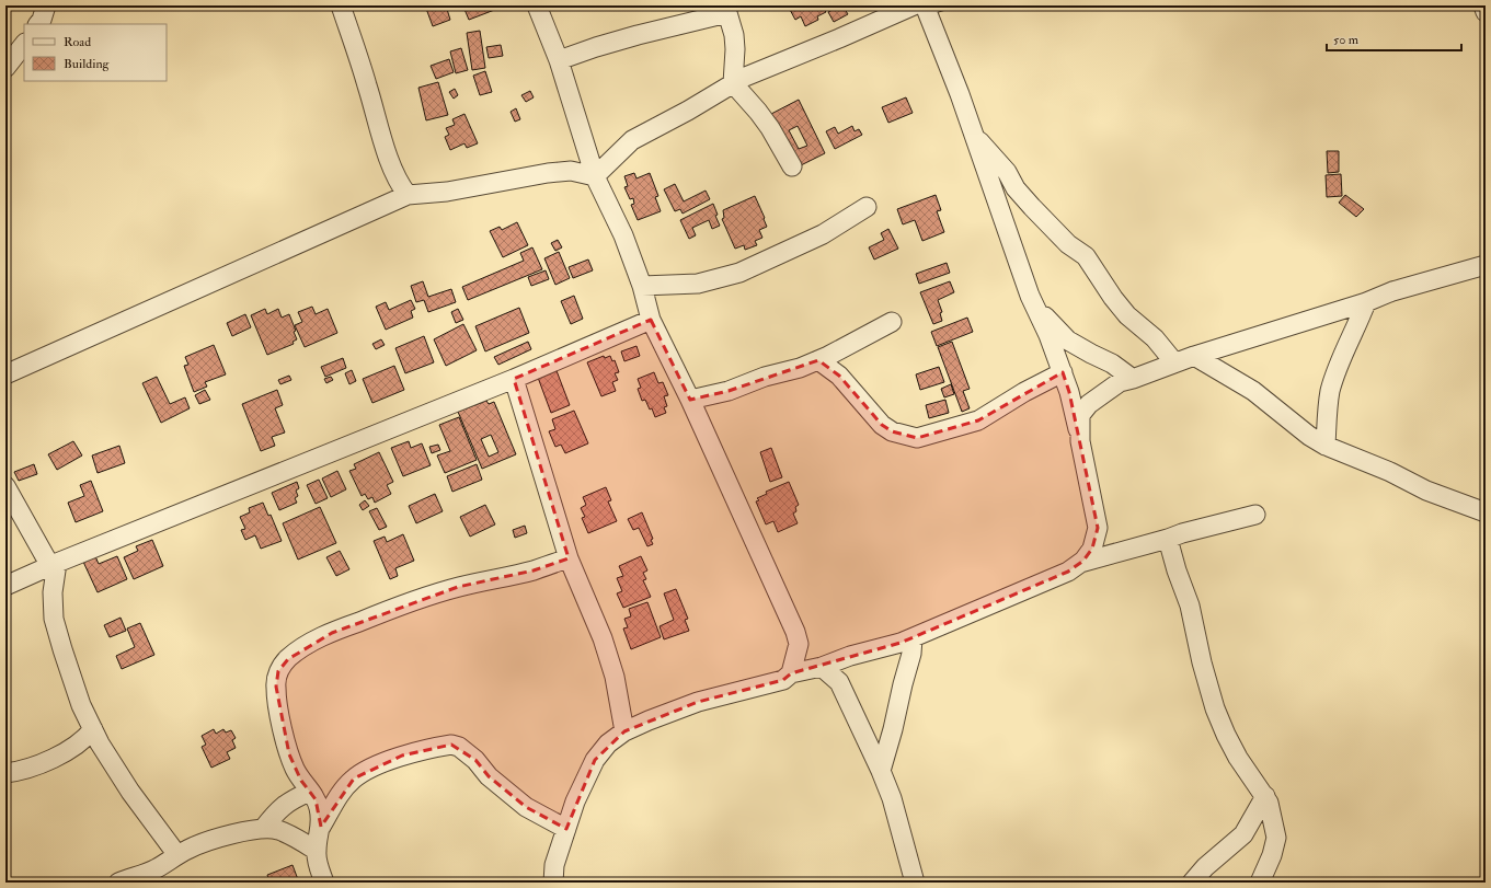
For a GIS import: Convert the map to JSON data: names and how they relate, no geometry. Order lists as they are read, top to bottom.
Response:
{
  "legend": ["Road", "Building"],
  "scale_bar": "50 m"
}
